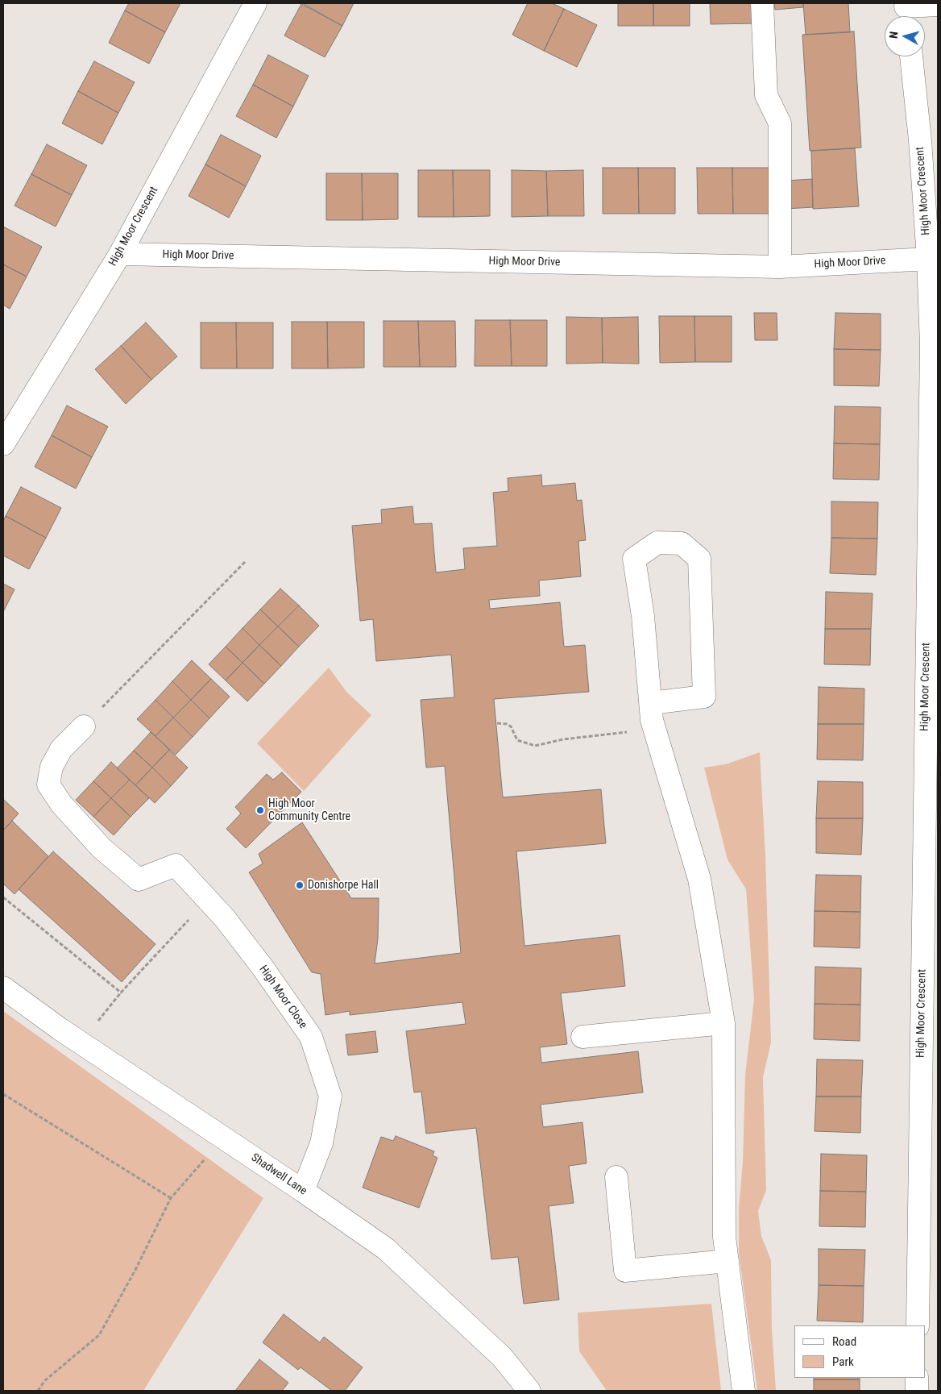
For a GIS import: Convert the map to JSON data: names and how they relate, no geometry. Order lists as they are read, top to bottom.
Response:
{
  "streets": {
    "street": [
      "High Moor Crescent",
      "High Moor Drive",
      "High Moor Close",
      "Shadwell Lane"
    ]
  },
  "crossings": [
    ["High Moor Crescent", "High Moor Drive"],
    ["High Moor Close", "Shadwell Lane"]
  ],
  "places": ["High Moor Community Centre", "Donishorpe Hall"],
  "legend": ["Road", "Park"],
  "north": "left"
}
